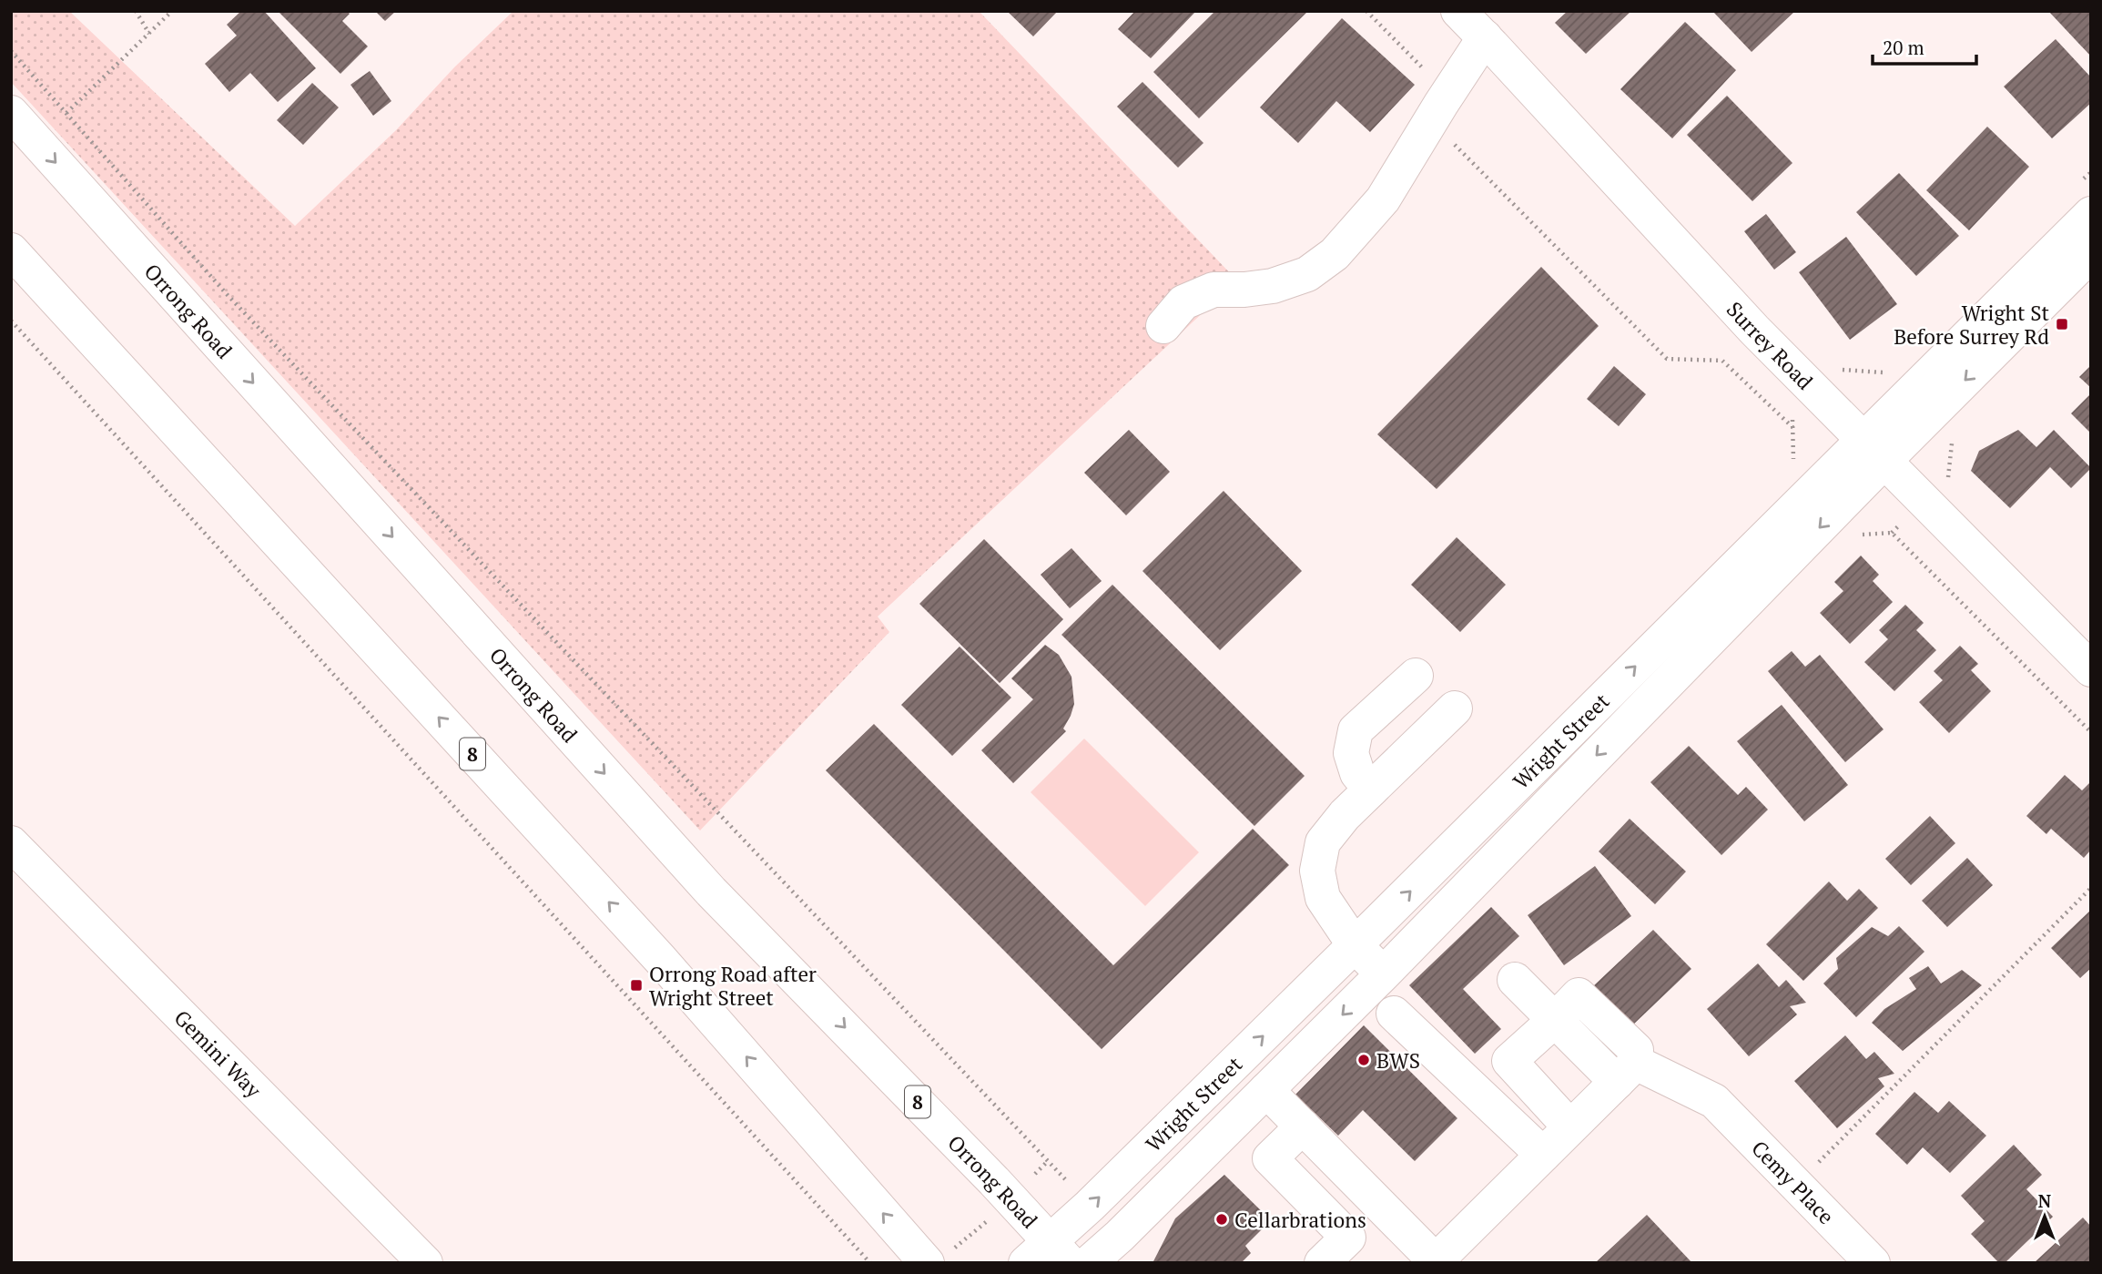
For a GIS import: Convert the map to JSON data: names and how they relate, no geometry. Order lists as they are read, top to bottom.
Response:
{
  "streets": {
    "main road": [
      "Orrong Road",
      "Surrey Road",
      "Wright Street",
      "8",
      "Gemini Way",
      "Cemy Place"
    ]
  },
  "crossings": [
    ["Orrong Road", "Wright Street"],
    ["Surrey Road", "Wright Street"]
  ],
  "places": {
    "transit": ["Wright St Before Surrey Rd", "Orrong Road after Wright Street"],
    "other": ["BWS", "Cellarbrations"]
  },
  "scale_bar": "20 m",
  "north": "top"
}
